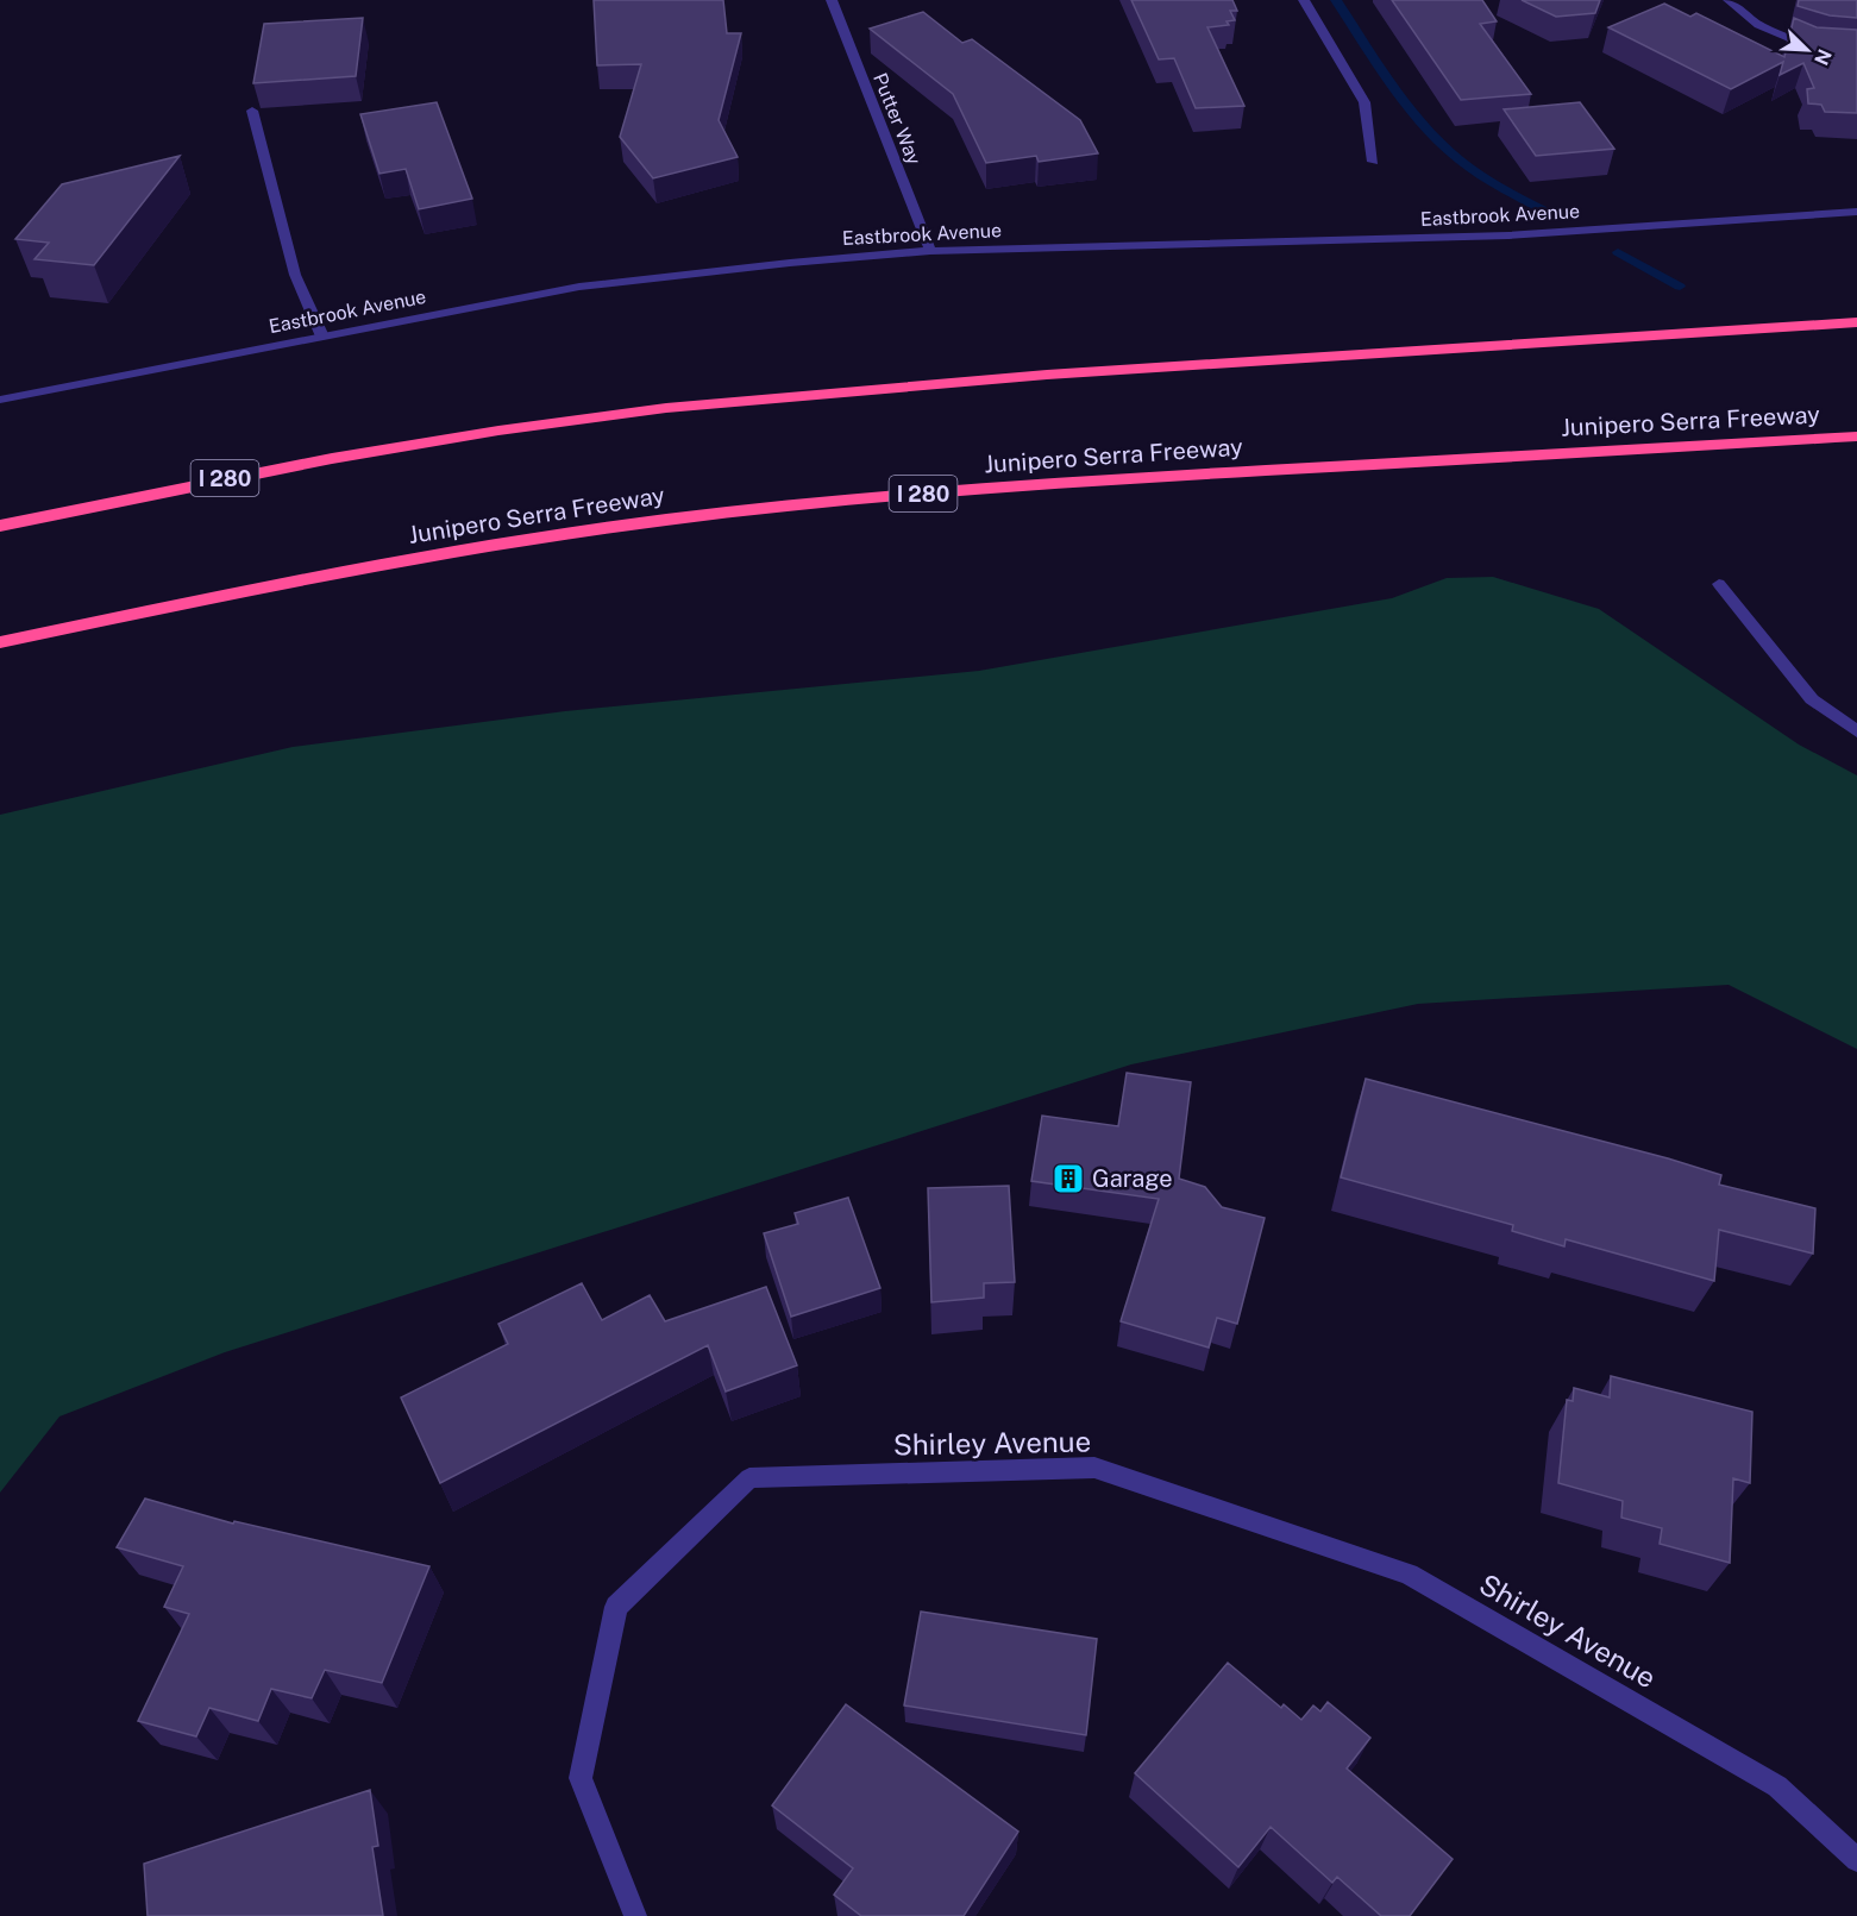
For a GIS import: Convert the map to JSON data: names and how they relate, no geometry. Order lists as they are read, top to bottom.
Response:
{
  "streets": {
    "highway": ["Junipero Serra Freeway", "I 280"],
    "street": ["Putter Way", "Eastbrook Avenue", "Shirley Avenue"]
  },
  "crossings": [
    ["Putter Way", "Eastbrook Avenue"]
  ],
  "places": {
    "building": ["Garage"]
  },
  "north": "bottom right"
}
